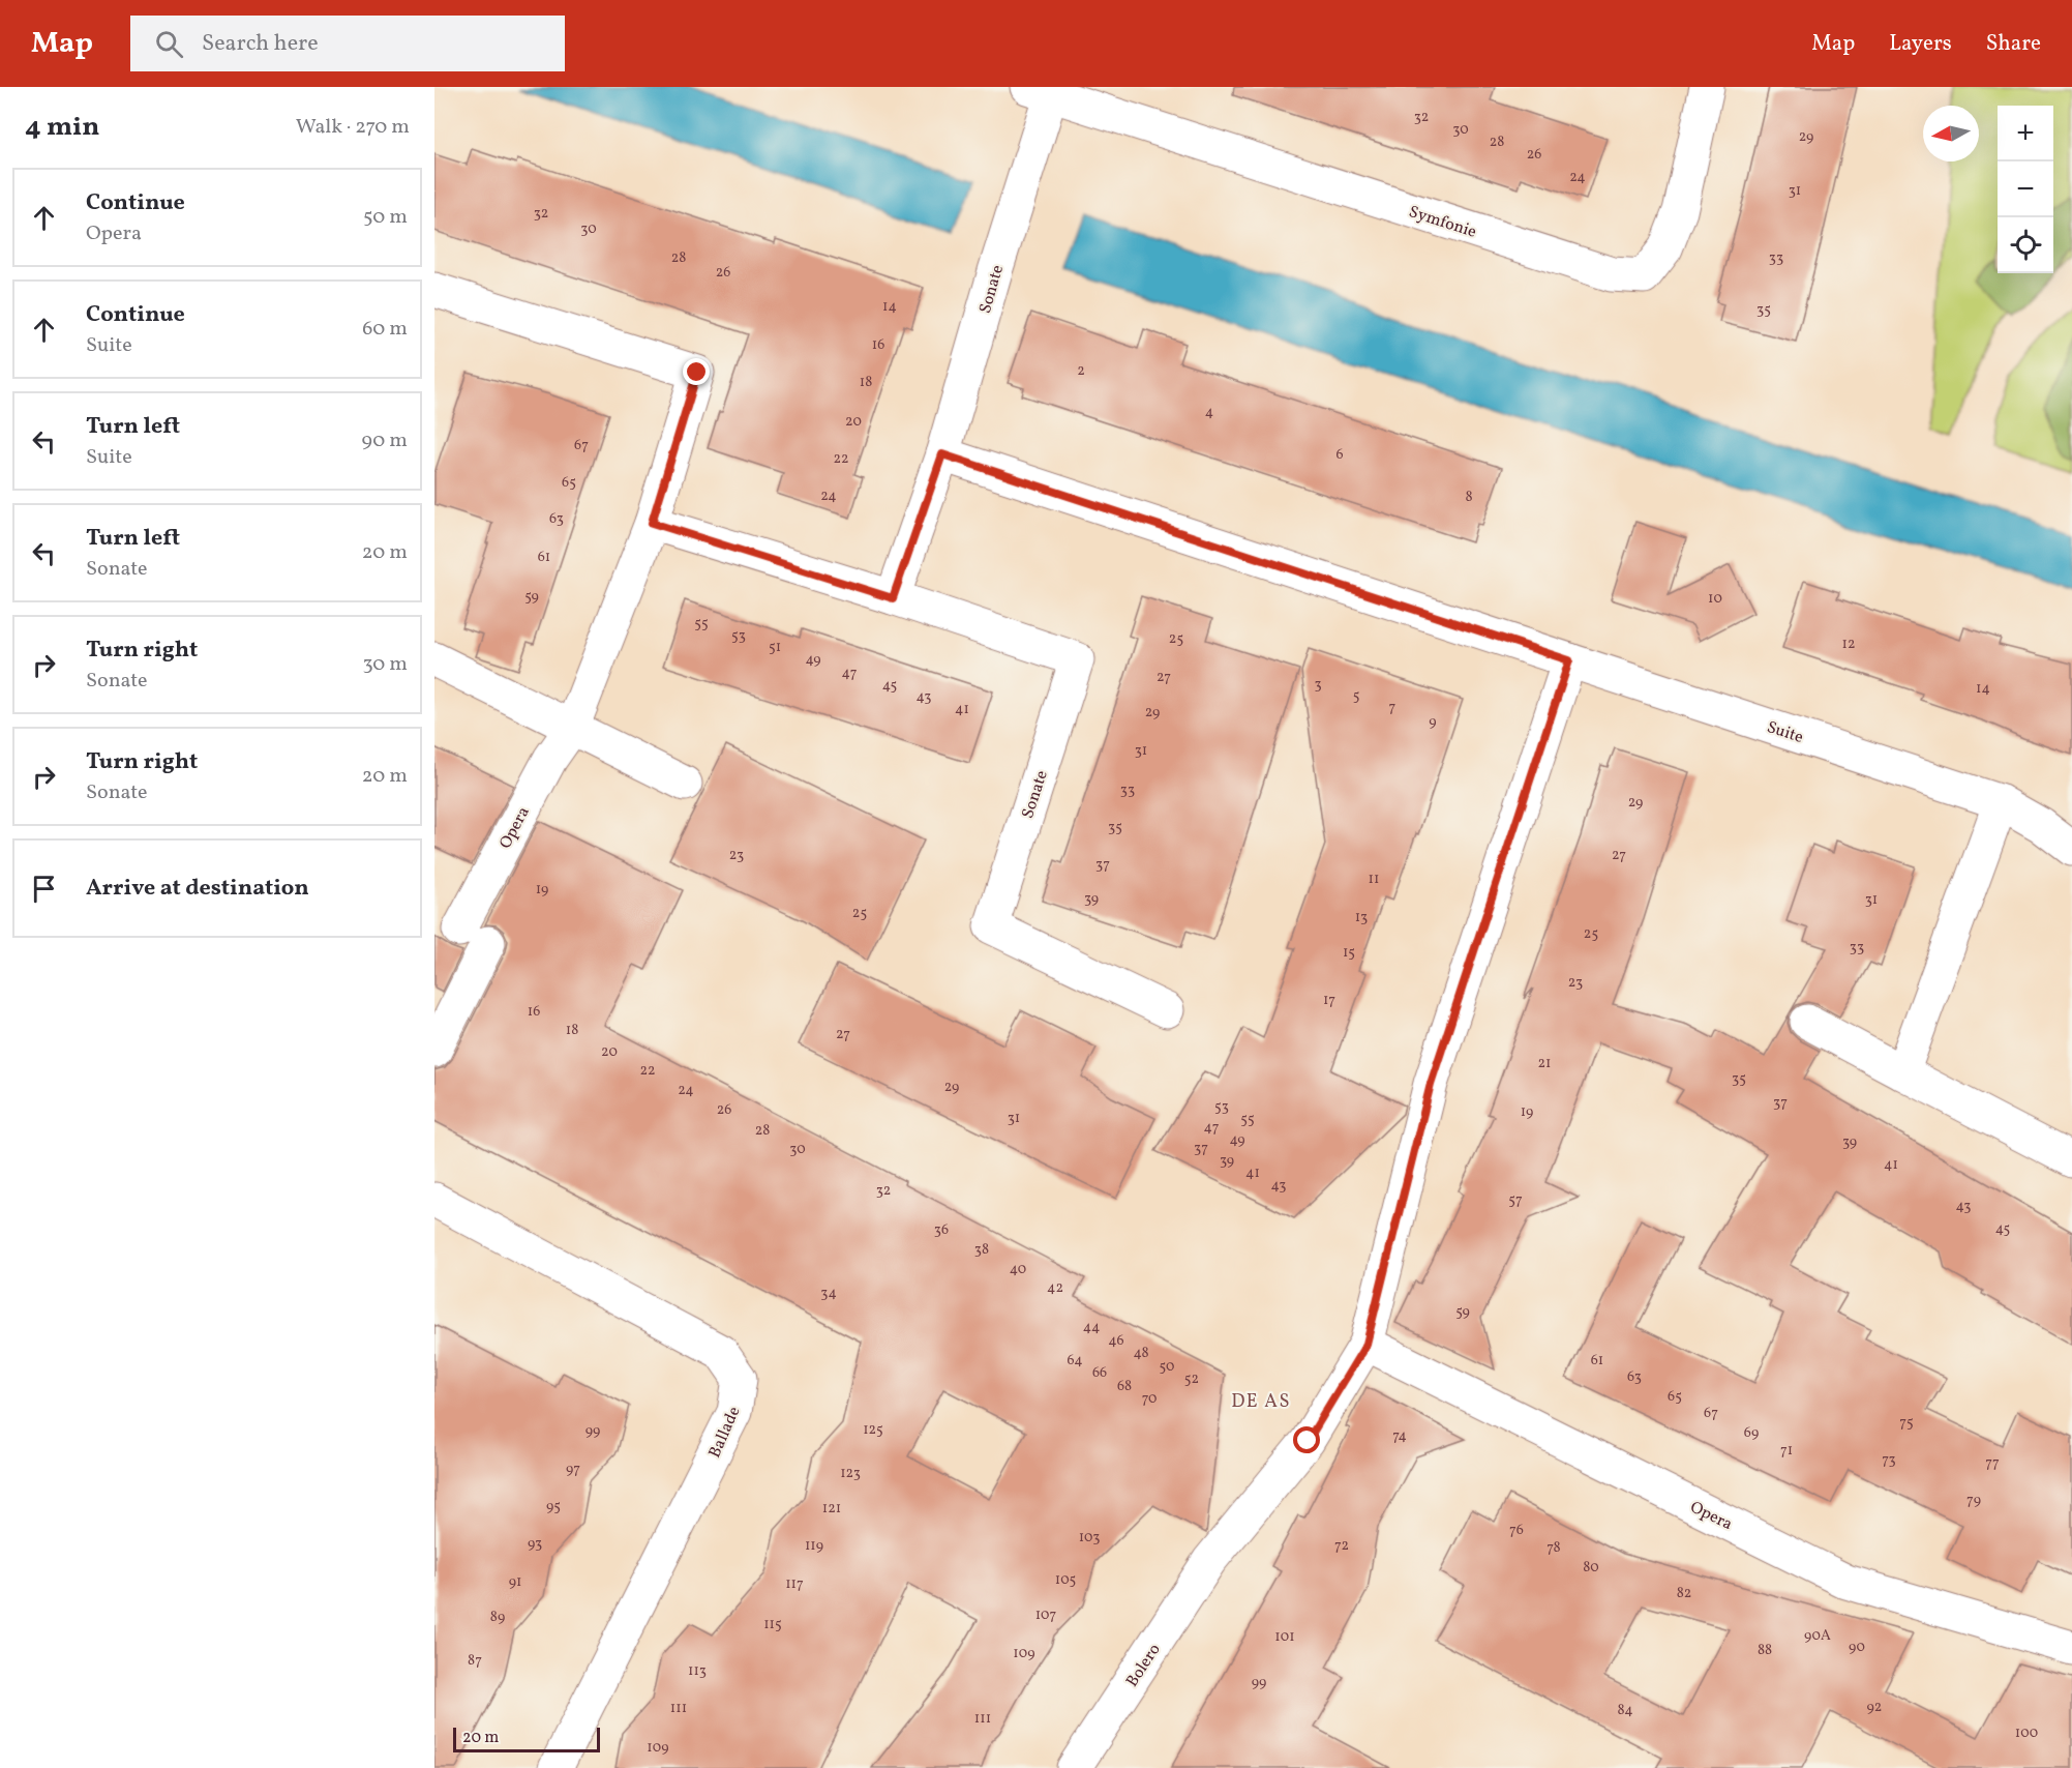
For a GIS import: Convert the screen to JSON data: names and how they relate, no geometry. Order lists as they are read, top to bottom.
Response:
{
  "streets": {
    "street": [
      "Symfonie",
      "Sonate",
      "Suite",
      "Opera",
      "Ballade",
      "Bolero"
    ]
  },
  "crossings": [
    ["Symfonie", "Sonate"],
    ["Sonate", "Suite"],
    ["Opera", "Bolero"]
  ],
  "districts": ["DE AS"],
  "house_numbers": [
    "32",
    "30",
    "29",
    "28",
    "26",
    "24",
    "31",
    "32",
    "30",
    "28",
    "33",
    "26",
    "14",
    "35",
    "16",
    "2",
    "18",
    "4",
    "20",
    "67",
    "6",
    "22",
    "65",
    "24",
    "8",
    "63",
    "61",
    "59",
    "10",
    "55",
    "53",
    "25",
    "12",
    "51",
    "49",
    "47",
    "27",
    "3",
    "45",
    "14",
    "5",
    "43",
    "7",
    "41",
    "29",
    "9",
    "31",
    "33",
    "29",
    "35",
    "23",
    "27",
    "37",
    "11",
    "19",
    "39",
    "31",
    "25",
    "13",
    "25",
    "33",
    "15",
    "23",
    "17",
    "16",
    "18",
    "27",
    "20",
    "21",
    "22",
    "35",
    "29",
    "24",
    "37",
    "53",
    "26",
    "19",
    "31",
    "55",
    "47",
    "28",
    "49",
    "39",
    "37",
    "30",
    "39",
    "41",
    "41",
    "43",
    "32",
    "57",
    "43",
    "45",
    "36",
    "38",
    "40",
    "42",
    "34",
    "59",
    "44",
    "46",
    "48",
    "64",
    "61",
    "50",
    "66",
    "63",
    "52",
    "68",
    "65",
    "70",
    "67",
    "75",
    "125",
    "99",
    "69",
    "74",
    "71",
    "73",
    "77",
    "97",
    "123",
    "79",
    "95",
    "121",
    "76",
    "103",
    "93",
    "119",
    "72",
    "78",
    "80",
    "105",
    "91",
    "117",
    "82",
    "107",
    "89",
    "115",
    "90A",
    "101",
    "90",
    "88",
    "109",
    "87",
    "113",
    "99",
    "92",
    "111",
    "84",
    "111",
    "100",
    "109"
  ],
  "scale_bar": "20 m",
  "north": "left",
  "page": {
    "header": "Map",
    "search": "Search here",
    "nav": ["Map", "Layers", "Share"],
    "heading": ["4 min", "Walk · 270 m"],
    "map_buttons": ["+", "−"],
    "list": [
      ["Continue", "Opera", "50 m"],
      ["Continue", "Suite", "60 m"],
      ["Turn left", "Suite", "90 m"],
      ["Turn left", "Sonate", "20 m"],
      ["Turn right", "Sonate", "30 m"],
      ["Turn right", "Sonate", "20 m"],
      "Arrive at destination"
    ],
    "scale": "20 m"
  }
}
